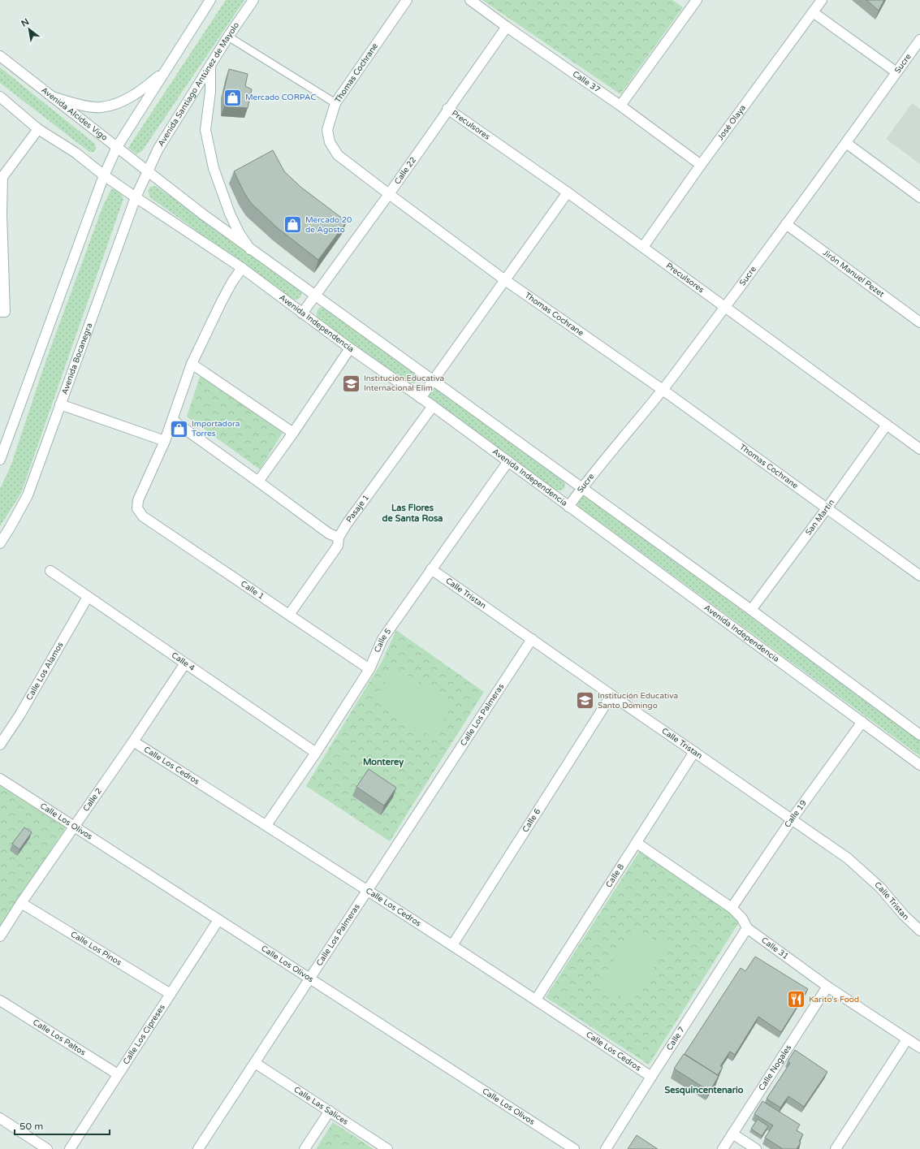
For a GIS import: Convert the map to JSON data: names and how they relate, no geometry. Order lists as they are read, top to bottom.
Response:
{
  "streets": {
    "street": [
      "Sucre",
      "Thomas Cochrane",
      "Calle 37",
      "Avenida Santiago Antúnez de Mayolo",
      "Avenida Alcides Vigo",
      "José Olaya",
      "Preculsores",
      "Calle 22",
      "Jirón Manuel Pezet",
      "Avenida Independencia",
      "Avenida Bocanegra",
      "Pasaje 1",
      "San Martin",
      "Calle 1",
      "Calle Tristan",
      "Calle 5",
      "Calle 4",
      "Calle Los Alamos",
      "Calle Los Palmeras",
      "Calle Los Cedros",
      "Calle 2",
      "Calle 19",
      "Calle 6",
      "Calle Los Olivos",
      "Calle 8",
      "Calle Los Pinos",
      "Calle 31",
      "Calle Los Cipreses",
      "Calle Los Paltos",
      "Calle 7",
      "Calle Nogales",
      "Calle Las Salices"
    ]
  },
  "crossings": [
    ["Sucre", "Thomas Cochrane"],
    ["Sucre", "Preculsores"],
    ["Sucre", "Jirón Manuel Pezet"],
    ["Sucre", "Avenida Independencia"],
    ["Thomas Cochrane", "Calle 22"],
    ["Thomas Cochrane", "San Martin"],
    ["Calle 37", "José Olaya"],
    ["Calle 37", "Calle 22"],
    ["Avenida Santiago Antúnez de Mayolo", "Avenida Alcides Vigo"],
    ["Avenida Santiago Antúnez de Mayolo", "Avenida Bocanegra"],
    ["Avenida Alcides Vigo", "Avenida Bocanegra"],
    ["José Olaya", "Preculsores"],
    ["Preculsores", "Calle 22"],
    ["Preculsores", "San Martin"],
    ["Calle 22", "Avenida Independencia"],
    ["Avenida Independencia", "Avenida Bocanegra"],
    ["Avenida Independencia", "Pasaje 1"],
    ["Avenida Independencia", "Calle 5"],
    ["Avenida Independencia", "Calle 19"],
    ["Pasaje 1", "Calle 1"],
    ["Calle 1", "Calle 5"],
    ["Calle Tristan", "Calle 5"],
    ["Calle Tristan", "Calle Los Palmeras"],
    ["Calle Tristan", "Calle 19"],
    ["Calle Tristan", "Calle 6"],
    ["Calle Tristan", "Calle 8"],
    ["Calle 5", "Calle 4"],
    ["Calle 5", "Calle Los Cedros"],
    ["Calle 4", "Calle Los Alamos"],
    ["Calle 4", "Calle 2"],
    ["Calle Los Palmeras", "Calle Los Cedros"],
    ["Calle Los Palmeras", "Calle Los Olivos"],
    ["Calle Los Palmeras", "Calle Las Salices"],
    ["Calle Los Cedros", "Calle 2"],
    ["Calle Los Cedros", "Calle 6"],
    ["Calle Los Cedros", "Calle 8"],
    ["Calle Los Cedros", "Calle 7"],
    ["Calle 2", "Calle Los Olivos"],
    ["Calle 2", "Calle Los Pinos"],
    ["Calle 19", "Calle 31"],
    ["Calle Los Olivos", "Calle Los Cipreses"],
    ["Calle 8", "Calle 31"],
    ["Calle Los Pinos", "Calle Los Cipreses"],
    ["Calle 31", "Calle 7"],
    ["Calle 31", "Calle Nogales"],
    ["Calle Los Cipreses", "Calle Los Paltos"]
  ],
  "districts": ["Las Flores de Santa Rosa", "Monterey", "Sesquincentenario"],
  "places": {
    "shop": ["Mercado CORPAC", "Mercado 20 de Agosto", "Importadora Torres"],
    "school or university": ["Institución Educativa Internacional Elim", "Institución Educativa Santo Domingo"],
    "restaurant": ["Karito's Food"]
  },
  "scale_bar": "50 m",
  "north": "top left"
}
